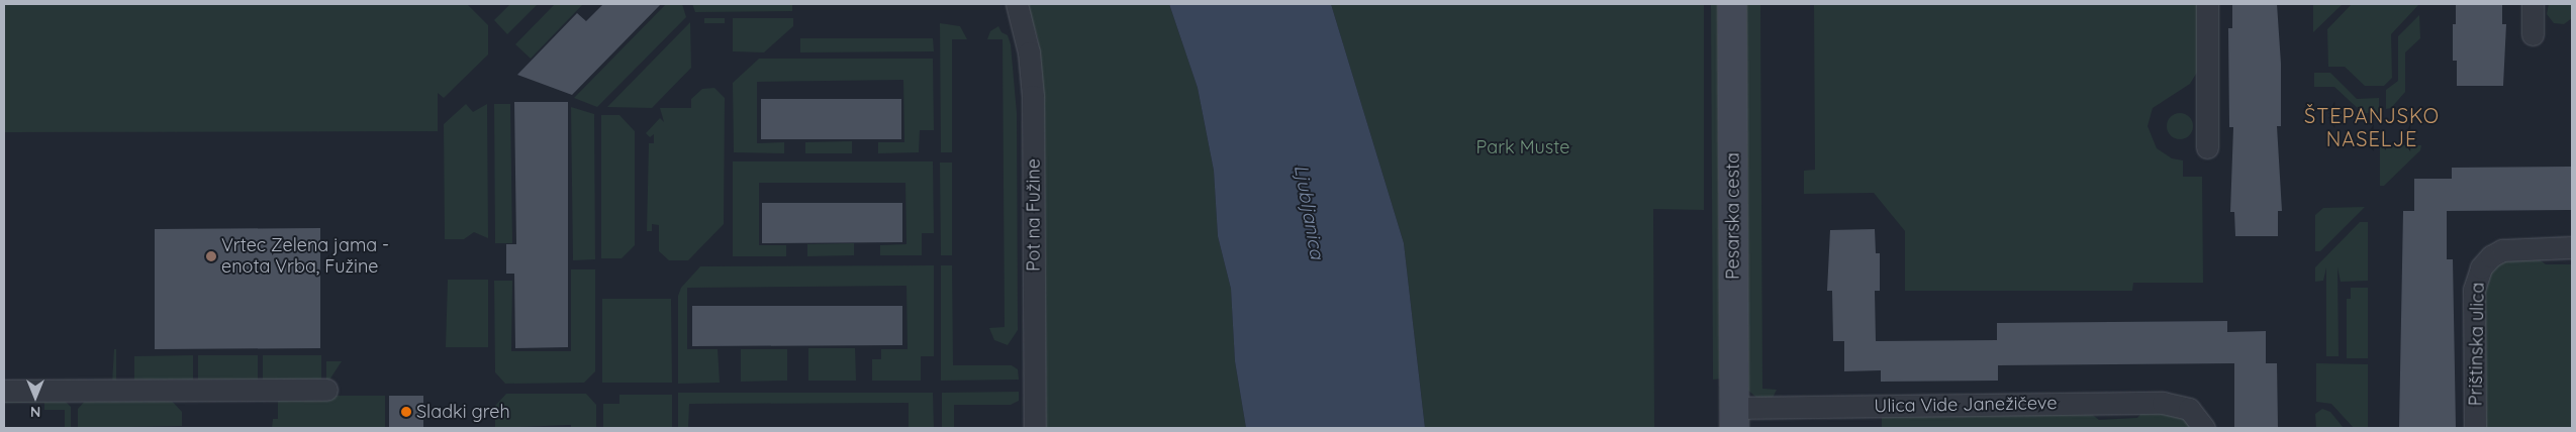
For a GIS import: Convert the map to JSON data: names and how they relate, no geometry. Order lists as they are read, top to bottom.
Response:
{
  "streets": {
    "street": [
      "Pot na Fužine",
      "Pesarska cesta",
      "Prištinska ulica",
      "Ulica Vide Janežičeve"
    ]
  },
  "crossings": [
    ["Pesarska cesta", "Ulica Vide Janežičeve"]
  ],
  "districts": ["ŠTEPANJSKO NASELJE"],
  "water": ["Ljubljanica"],
  "parks": ["Park Muste"],
  "places": ["Vrtec Zelena jama - enota Vrba, Fužine", "Sladki greh"],
  "north": "bottom"
}
